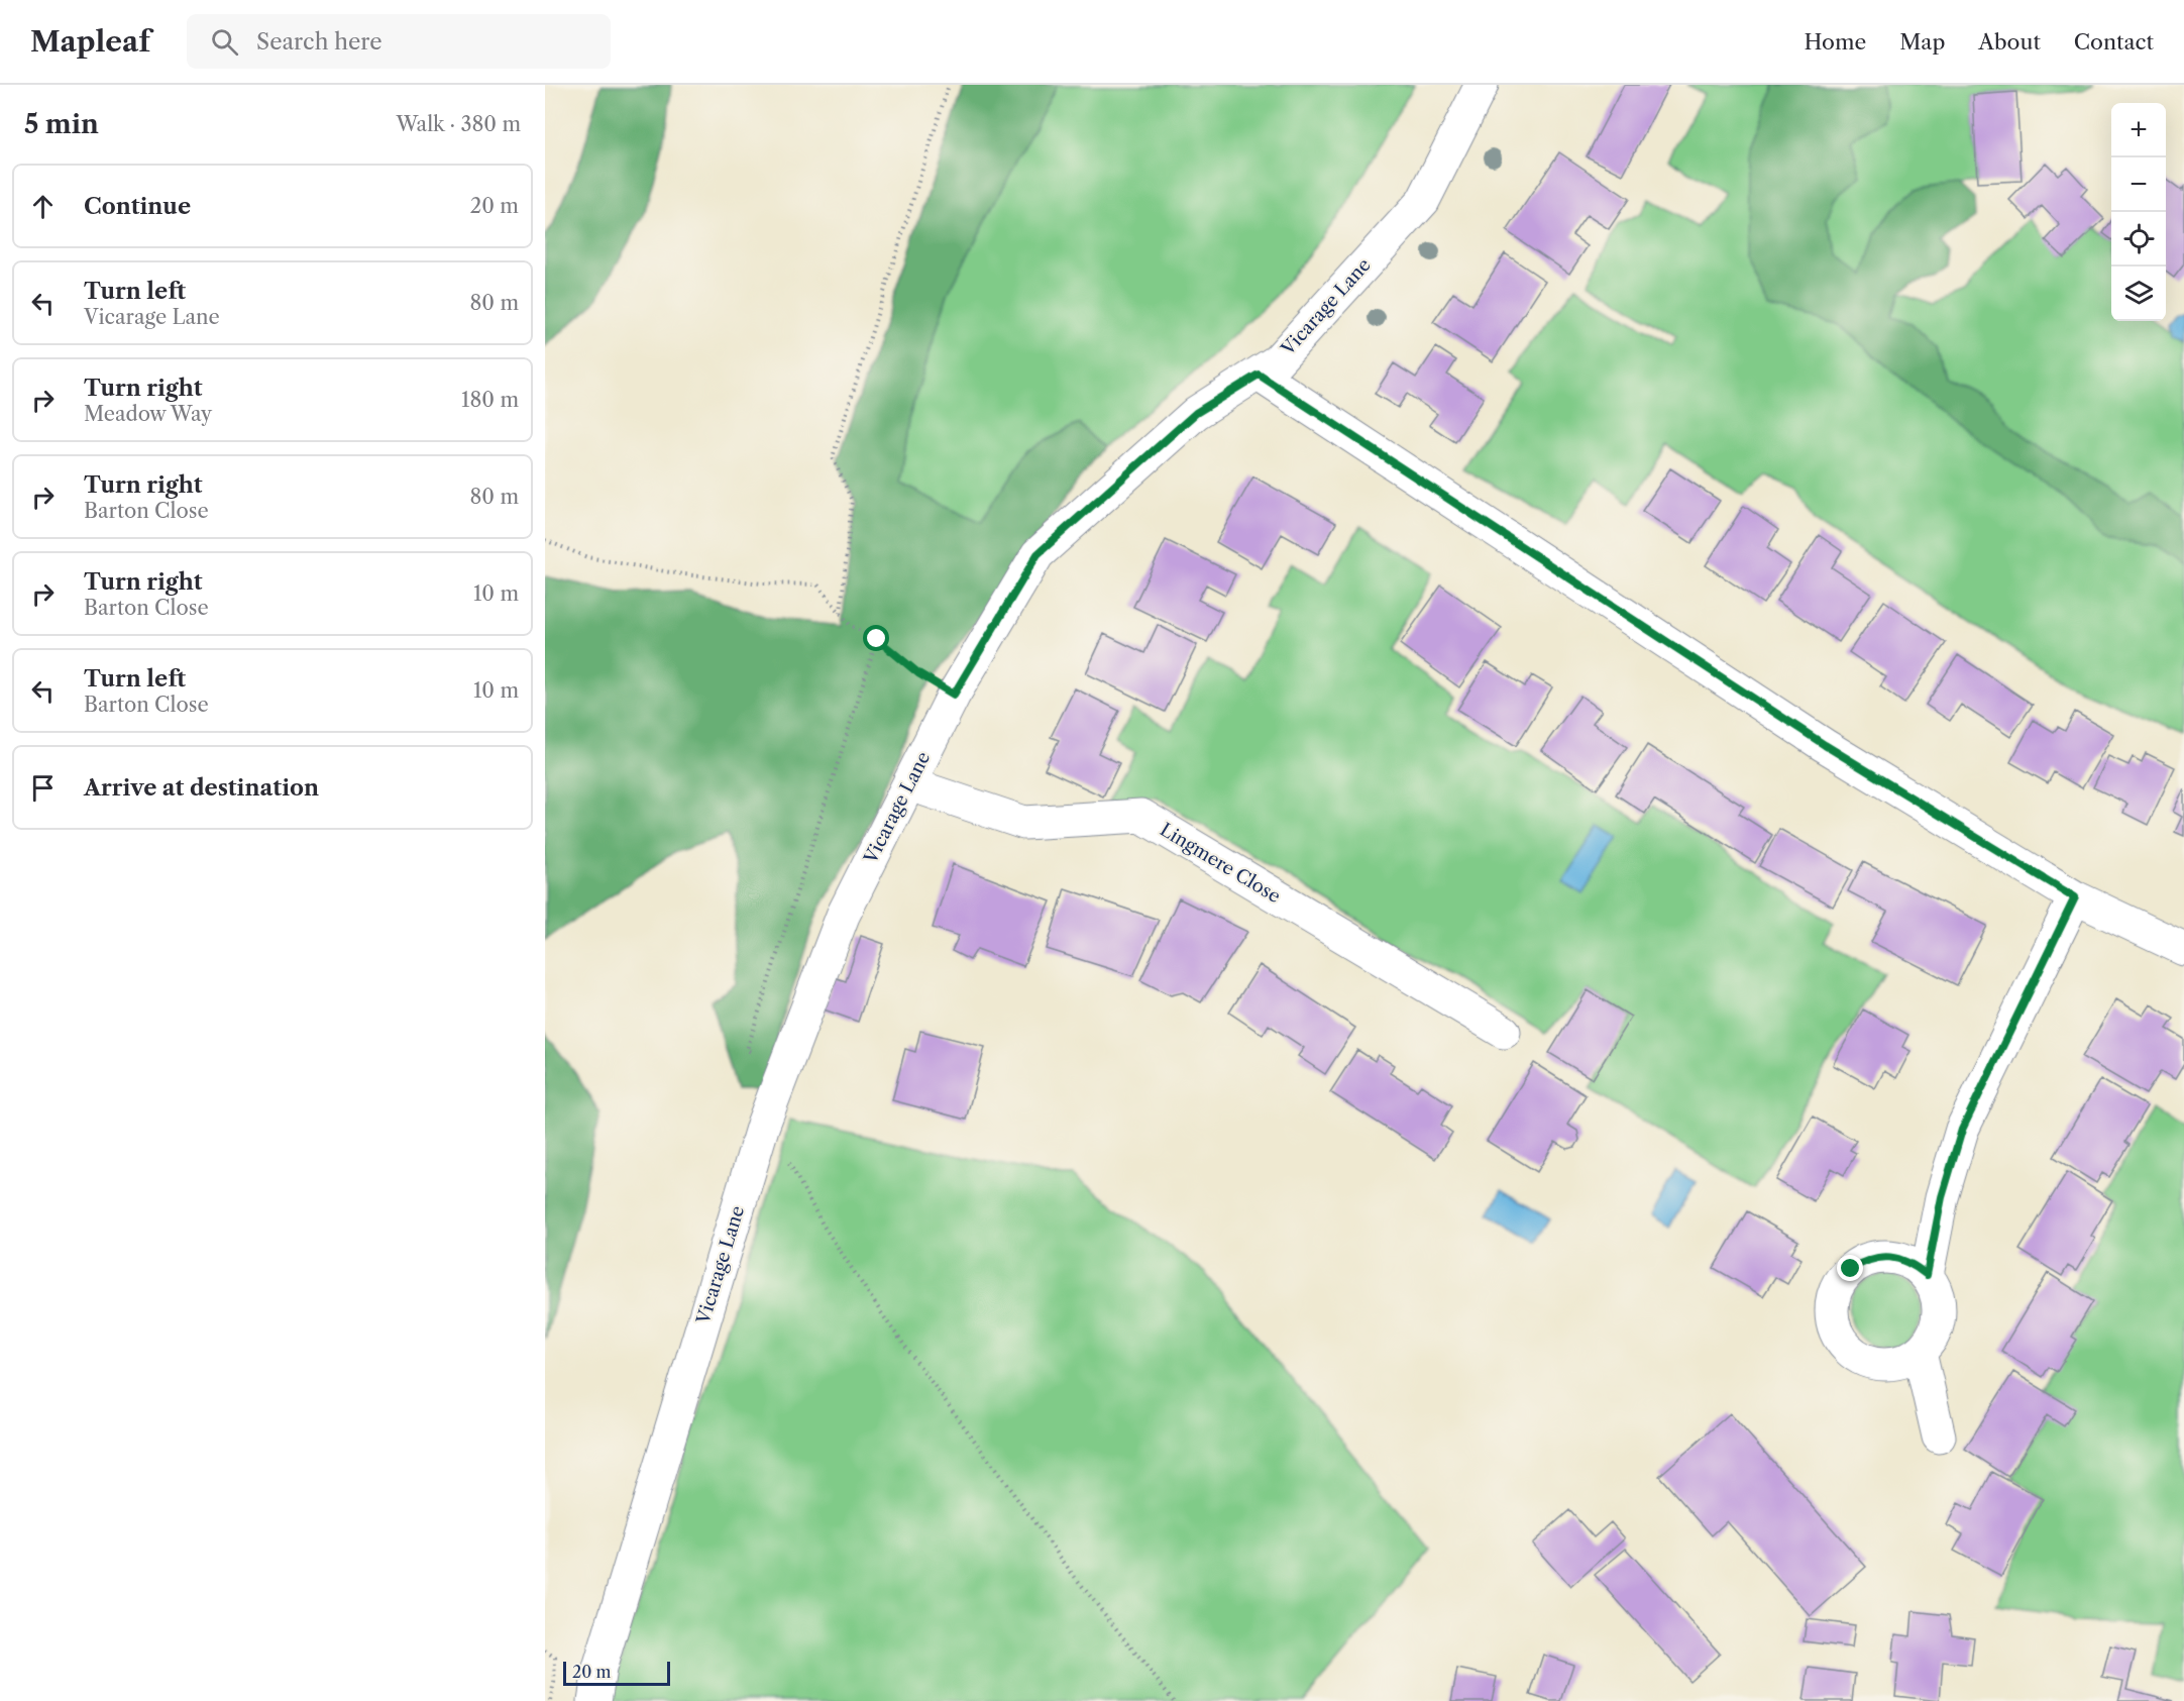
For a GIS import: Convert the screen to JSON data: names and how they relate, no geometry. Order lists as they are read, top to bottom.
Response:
{
  "streets": {
    "street": ["Vicarage Lane", "Lingmere Close"]
  },
  "crossings": [
    ["Vicarage Lane", "Lingmere Close"]
  ],
  "scale_bar": "20 m",
  "page": {
    "header": "Mapleaf",
    "search": "Search here",
    "nav": [
      "Home",
      "Map",
      "About",
      "Contact"
    ],
    "heading": ["5 min", "Walk · 380 m"],
    "map_buttons": ["+", "−"],
    "list": [
      ["Continue", "20 m"],
      ["Turn left", "Vicarage Lane", "80 m"],
      ["Turn right", "Meadow Way", "180 m"],
      ["Turn right", "Barton Close", "80 m"],
      ["Turn right", "Barton Close", "10 m"],
      ["Turn left", "Barton Close", "10 m"],
      "Arrive at destination"
    ],
    "scale": "20 m"
  }
}
